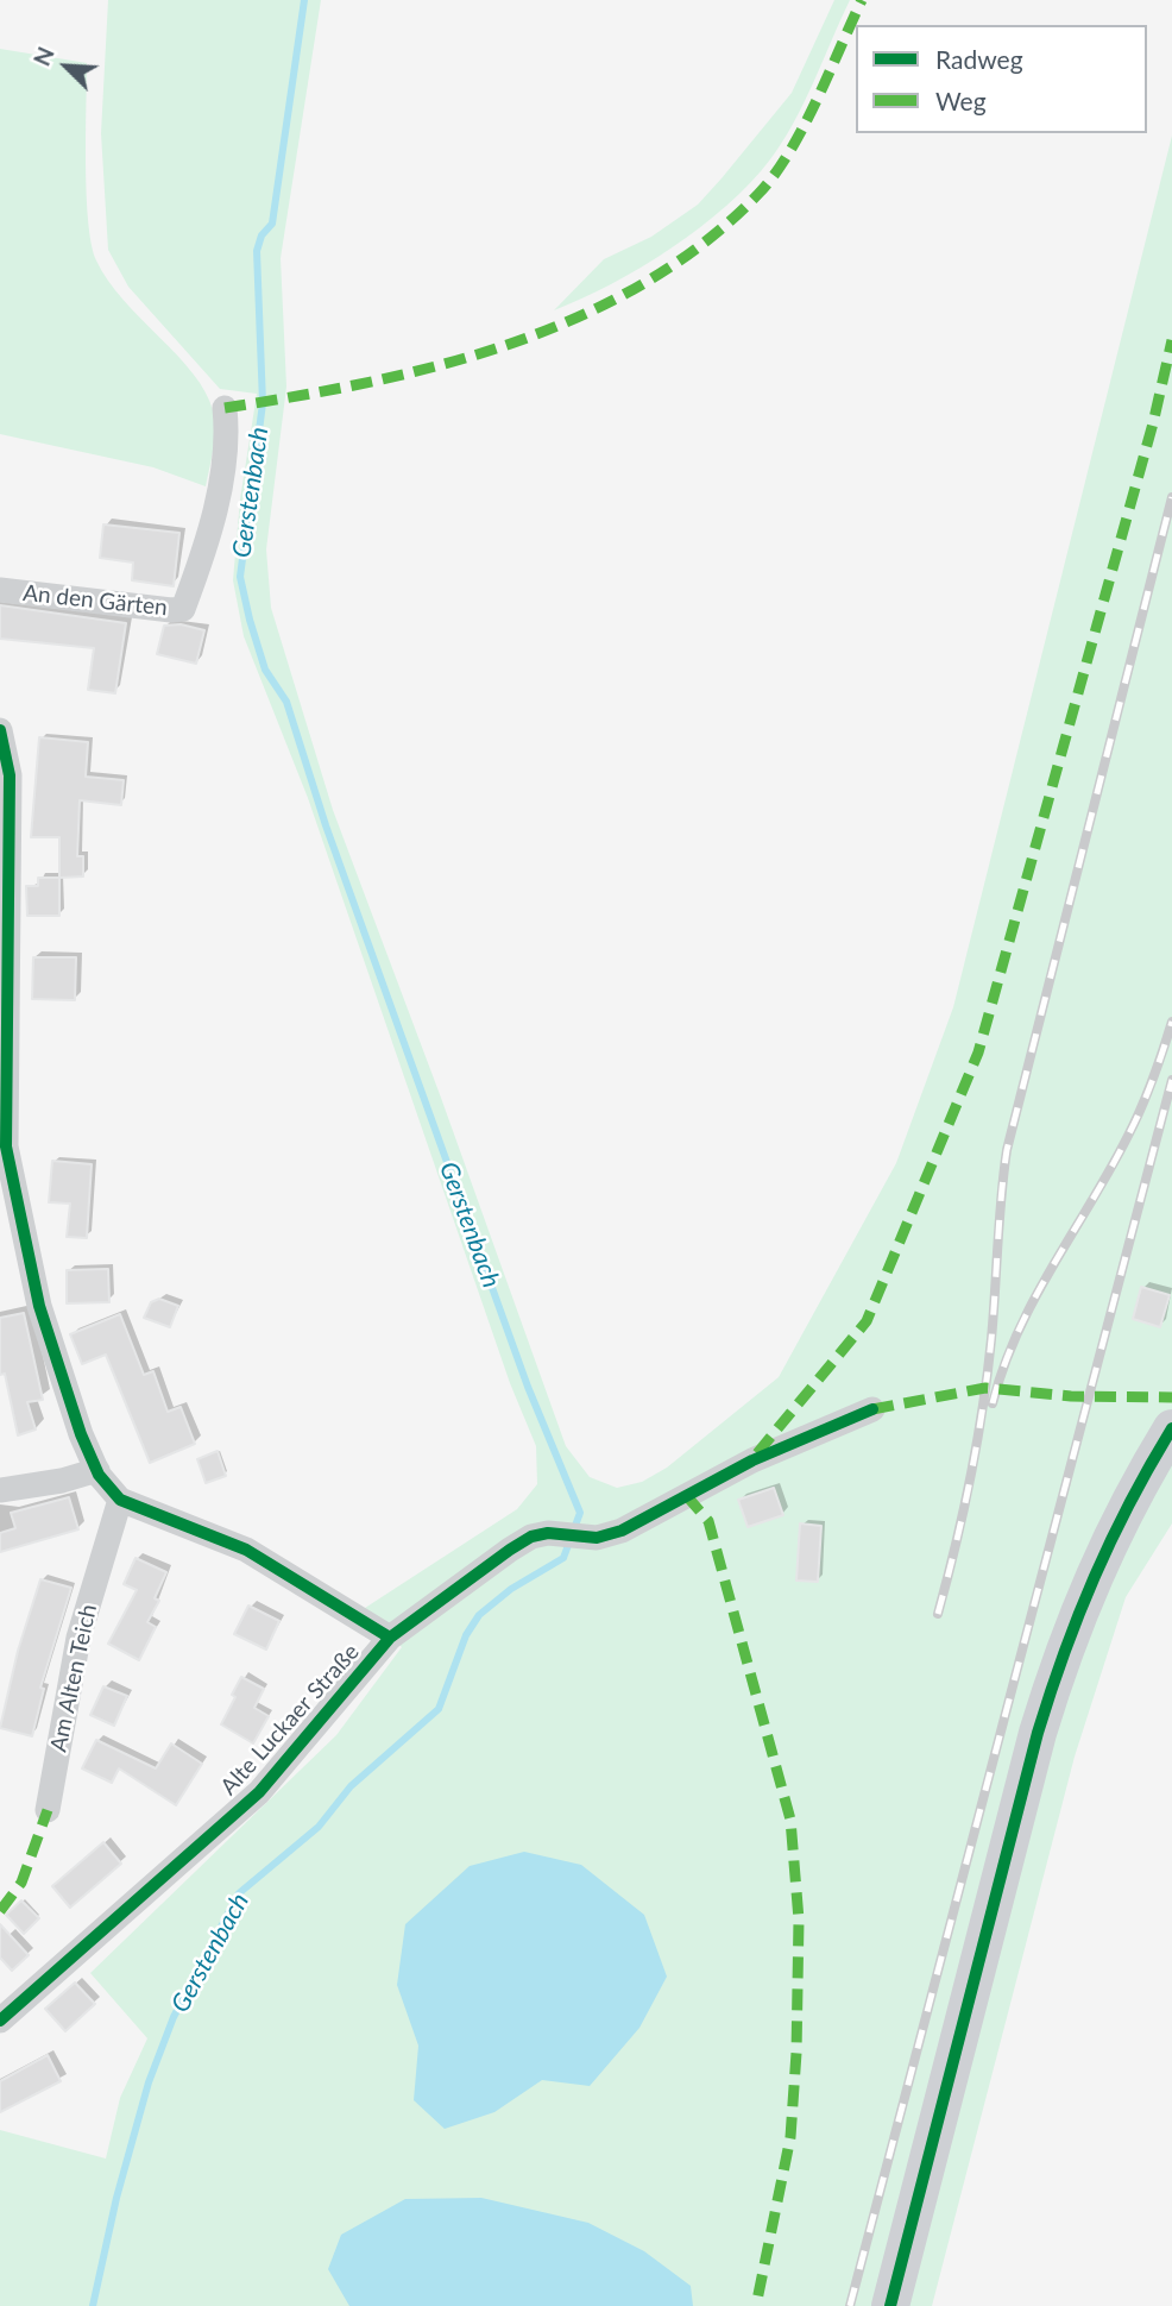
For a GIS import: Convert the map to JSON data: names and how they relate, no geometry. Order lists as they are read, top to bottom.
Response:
{
  "streets": {
    "street": ["An den Gärten", "Am Alten Teich", "Alte Luckaer Straße"]
  },
  "water": ["Gerstenbach"],
  "legend": ["Radweg", "Weg"],
  "north": "top left"
}
